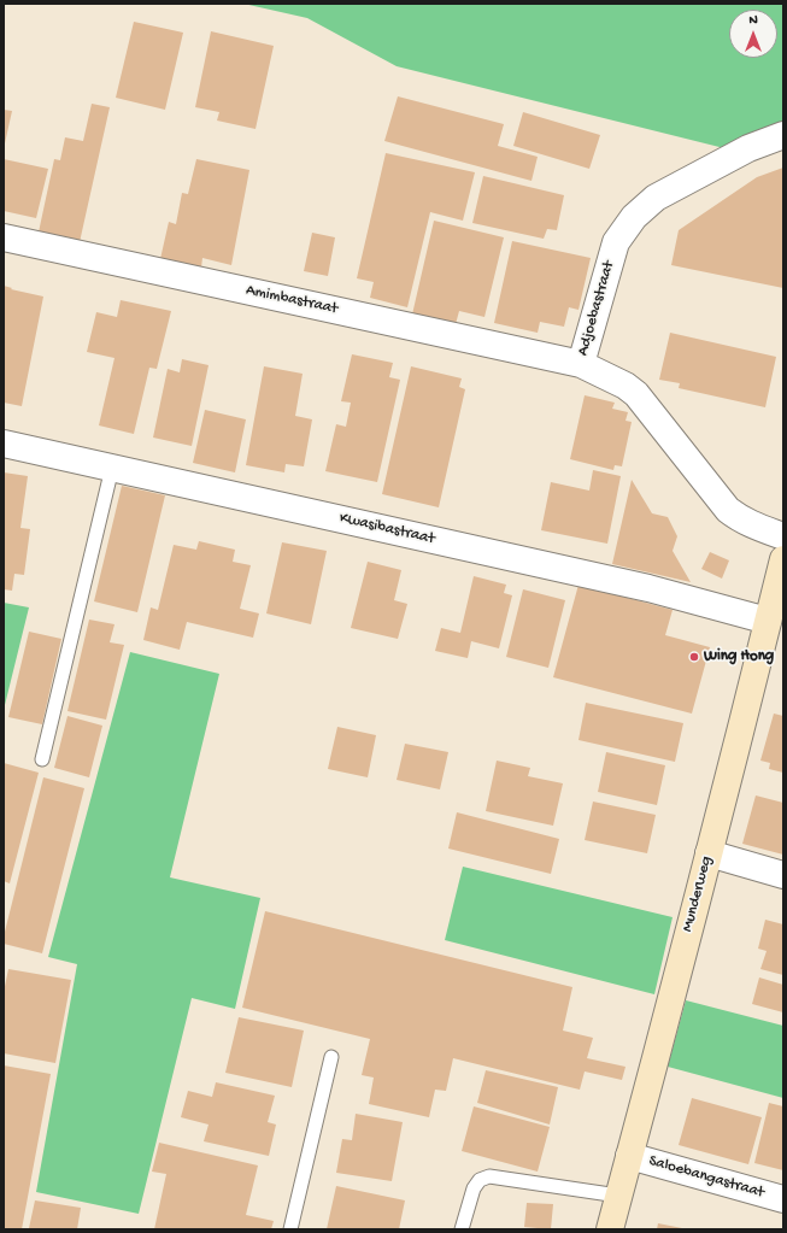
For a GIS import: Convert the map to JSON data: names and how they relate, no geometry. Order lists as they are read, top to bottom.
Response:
{
  "streets": {
    "street": [
      "Amimbastraat",
      "Adjoebastraat",
      "Kwasibastraat",
      "Munderweg",
      "Saloebangastraat"
    ]
  },
  "crossings": [
    ["Amimbastraat", "Adjoebastraat"],
    ["Kwasibastraat", "Munderweg"],
    ["Munderweg", "Saloebangastraat"]
  ],
  "places": ["Wing Hong"],
  "north": "top"
}
